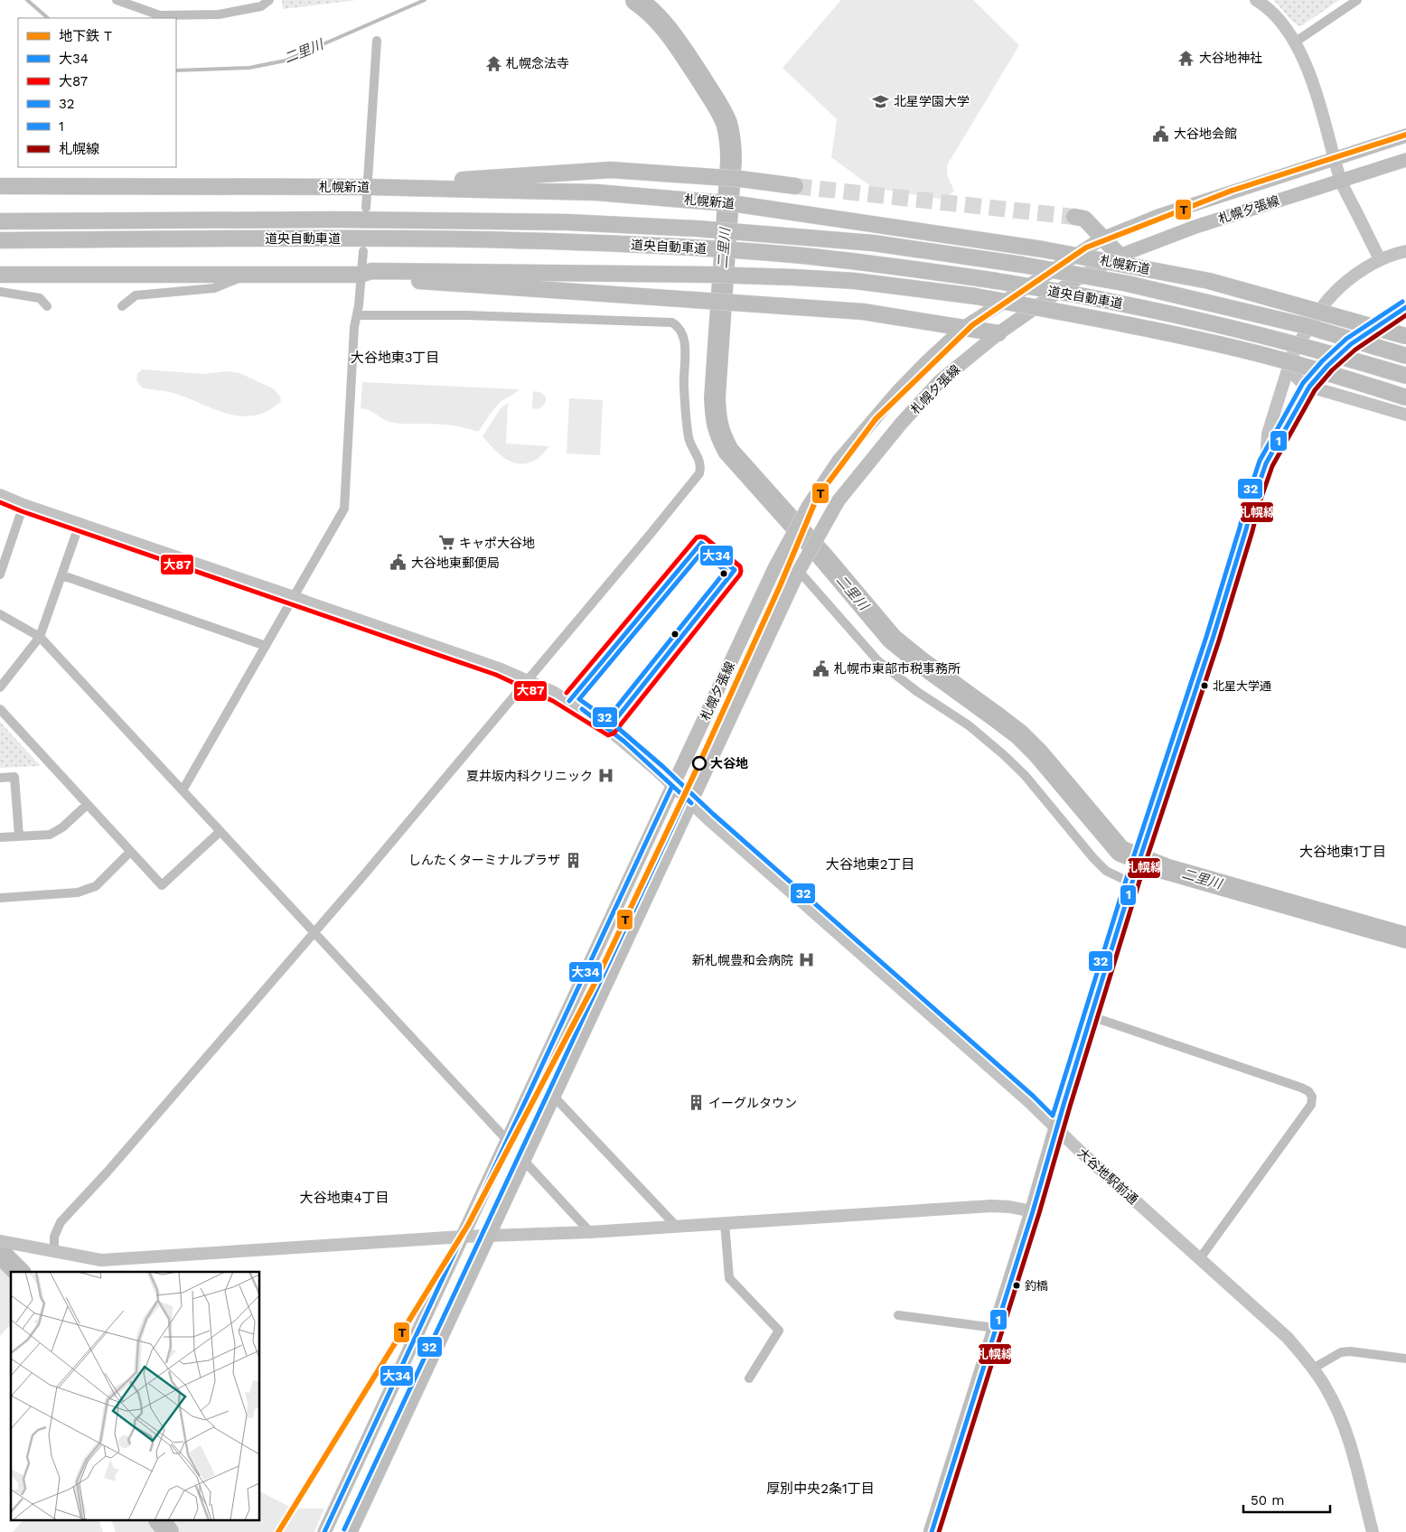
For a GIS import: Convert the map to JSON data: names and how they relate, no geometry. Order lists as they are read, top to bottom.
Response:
{
  "streets": {
    "highway": ["札幌新道", "道央自動車道"],
    "main road": ["札幌夕張線"],
    "street": ["大谷地駅前通"]
  },
  "crossings": [
    ["札幌夕張線", "大谷地駅前通"]
  ],
  "districts": [
    "大谷地東3丁目",
    "大谷地東1丁目",
    "大谷地東2丁目",
    "大谷地東4丁目",
    "厚別中央2条1丁目"
  ],
  "water": ["二里川"],
  "places": {
    "temple": ["大谷地神社", "札幌念法寺"],
    "school or university": ["北星学園大学"],
    "public building": ["大谷地会館", "大谷地東郵便局", "札幌市東部市税事務所"],
    "supermarket": ["キャポ大谷地"],
    "other": ["北星大学通", "大谷地", "釣橋"],
    "hospital": ["夏井坂内科クリニック", "新札幌豊和会病院"],
    "building": ["しんたくターミナルプラザ", "イーグルタウン"]
  },
  "lines": [
    "metro line T",
    "transit line 32",
    "transit line 1",
    "transit line 札幌線",
    "transit line 大87",
    "transit line 大34"
  ],
  "legend": [
    "地下鉄 T",
    "大34",
    "大87",
    "32",
    "1",
    "札幌線"
  ],
  "scale_bar": "50 m"
}
